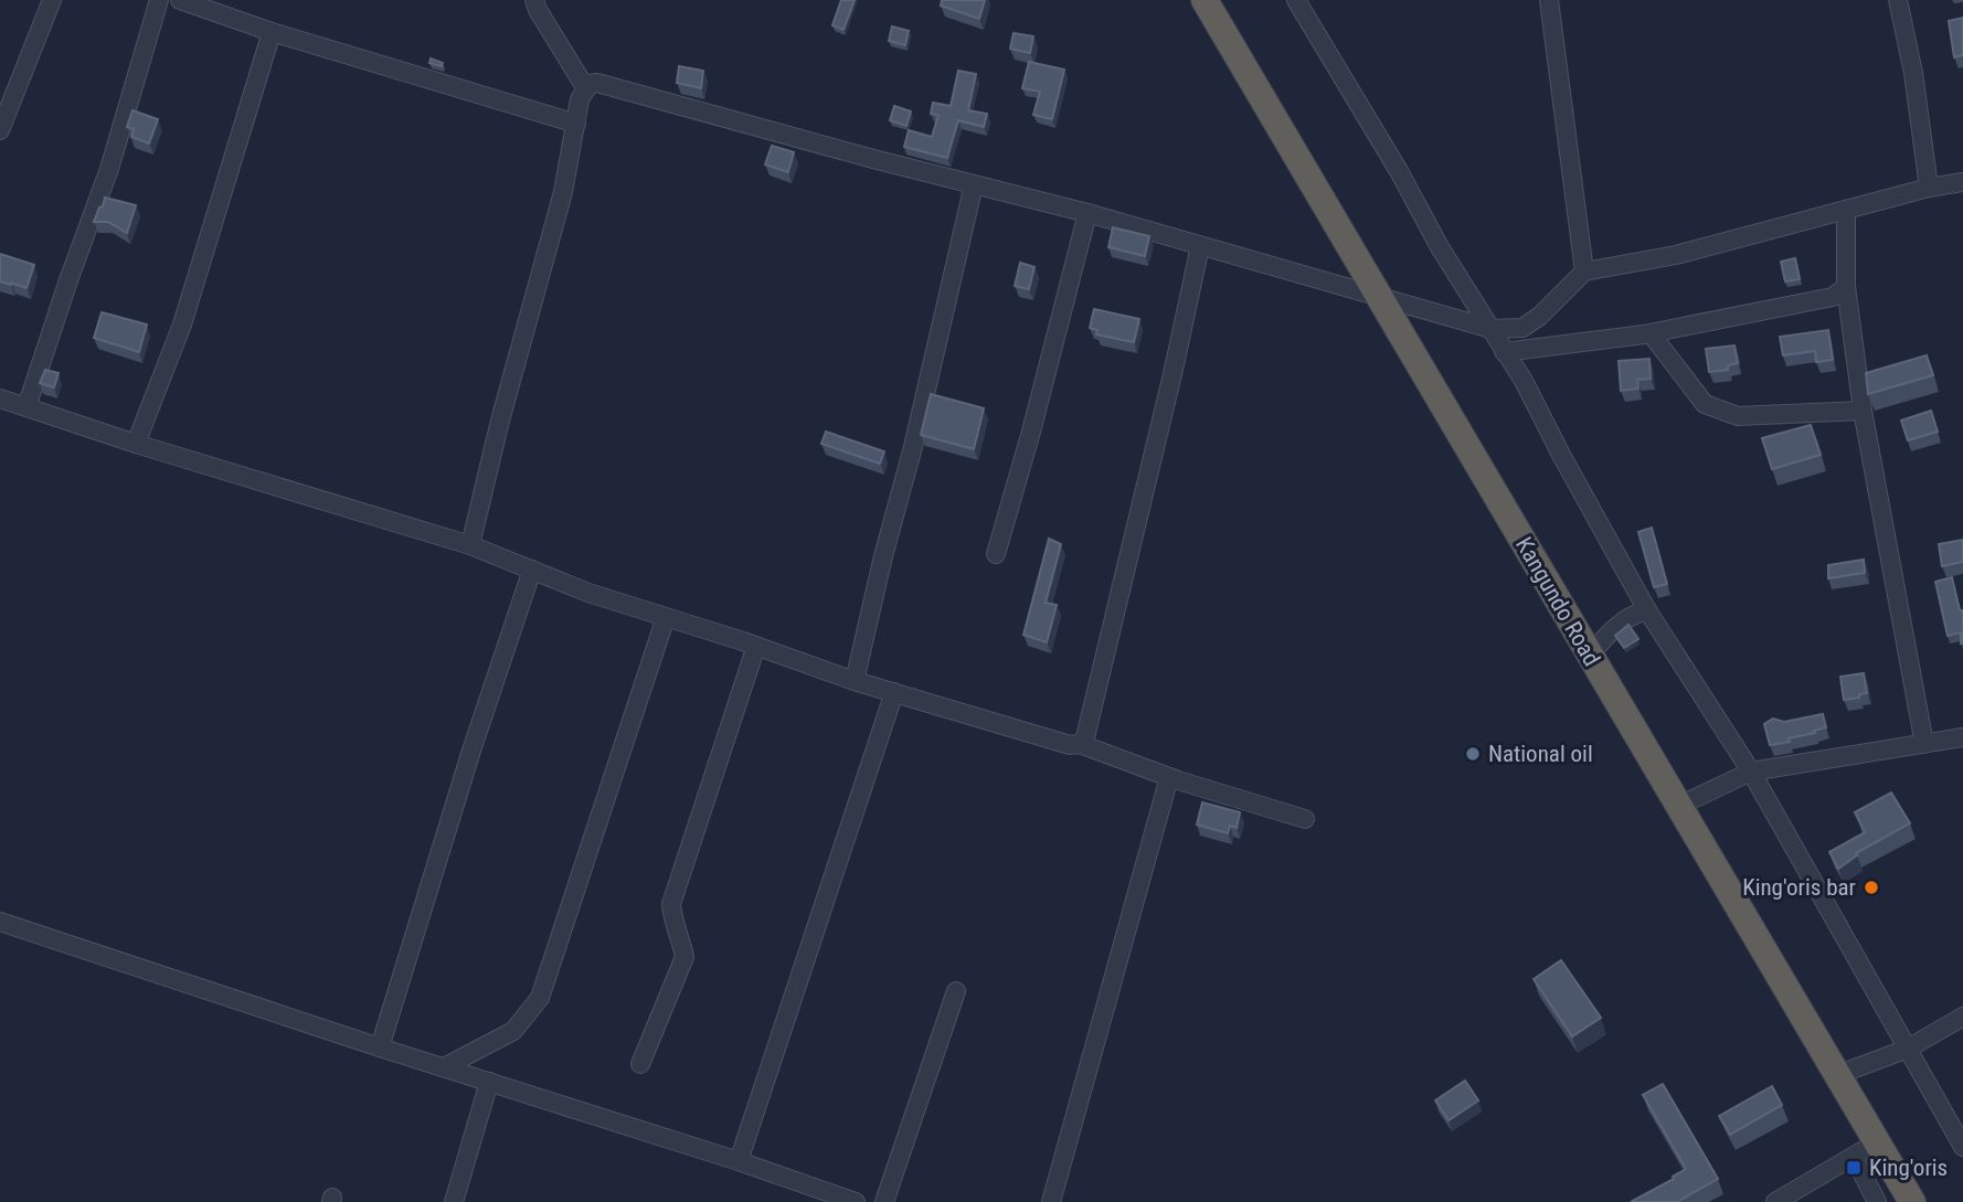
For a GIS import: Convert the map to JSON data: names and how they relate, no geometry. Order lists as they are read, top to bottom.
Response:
{
  "streets": {
    "highway": ["Kangundo Road"]
  },
  "places": {
    "other": ["National oil", "King'oris bar"],
    "transit": ["King'oris"]
  }
}
